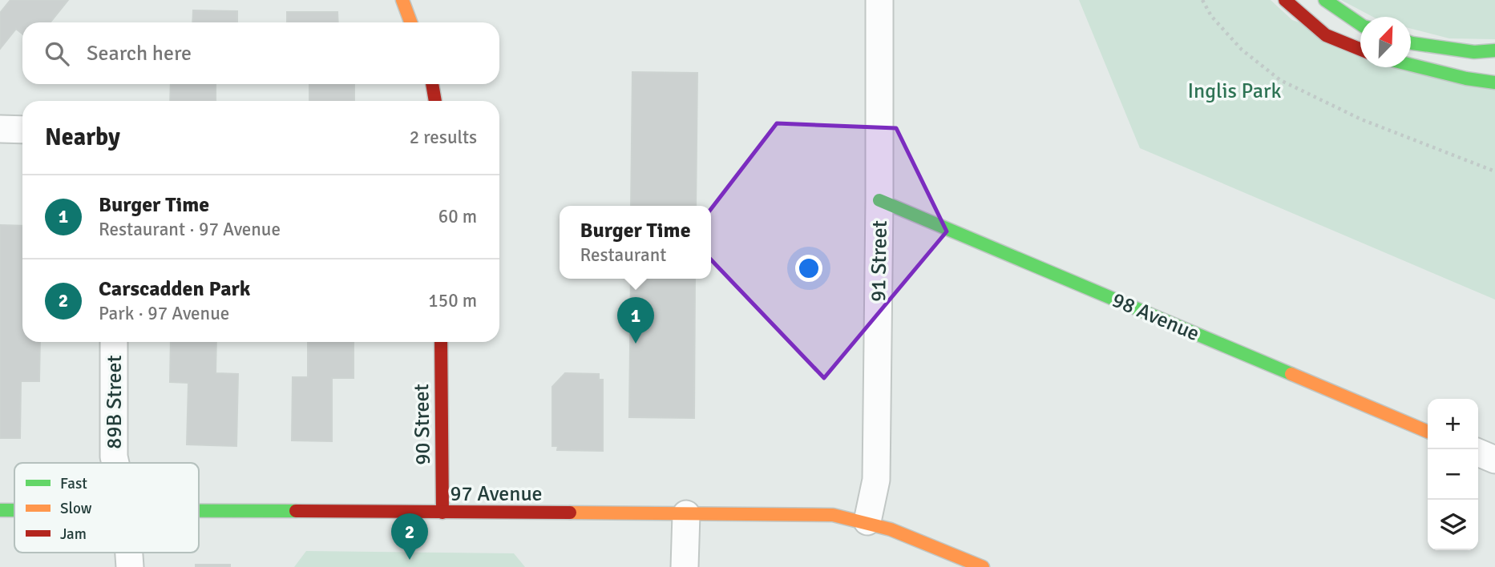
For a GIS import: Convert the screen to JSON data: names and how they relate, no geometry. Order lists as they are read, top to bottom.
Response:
{
  "streets": {
    "street": [
      "91 Street",
      "98 Avenue",
      "89B Street",
      "90 Street",
      "97 Avenue"
    ]
  },
  "crossings": [
    ["91 Street", "98 Avenue"],
    ["91 Street", "97 Avenue"],
    ["90 Street", "97 Avenue"]
  ],
  "parks": ["Inglis Park"],
  "legend": ["Fast", "Slow", "Jam"],
  "north": "top right",
  "page": {
    "search": "Search here",
    "heading": ["Nearby", "2 results"],
    "list": [
      {
        "mark": "1",
        "name": "Burger Time",
        "note": "Restaurant · 97 Avenue",
        "value": "60 m"
      },
      {
        "mark": "2",
        "name": "Carscadden Park",
        "note": "Park · 97 Avenue",
        "value": "150 m"
      }
    ],
    "popup": ["Burger Time", "Restaurant"],
    "pins": ["1", "2"],
    "map_buttons": ["+", "−"]
  }
}
